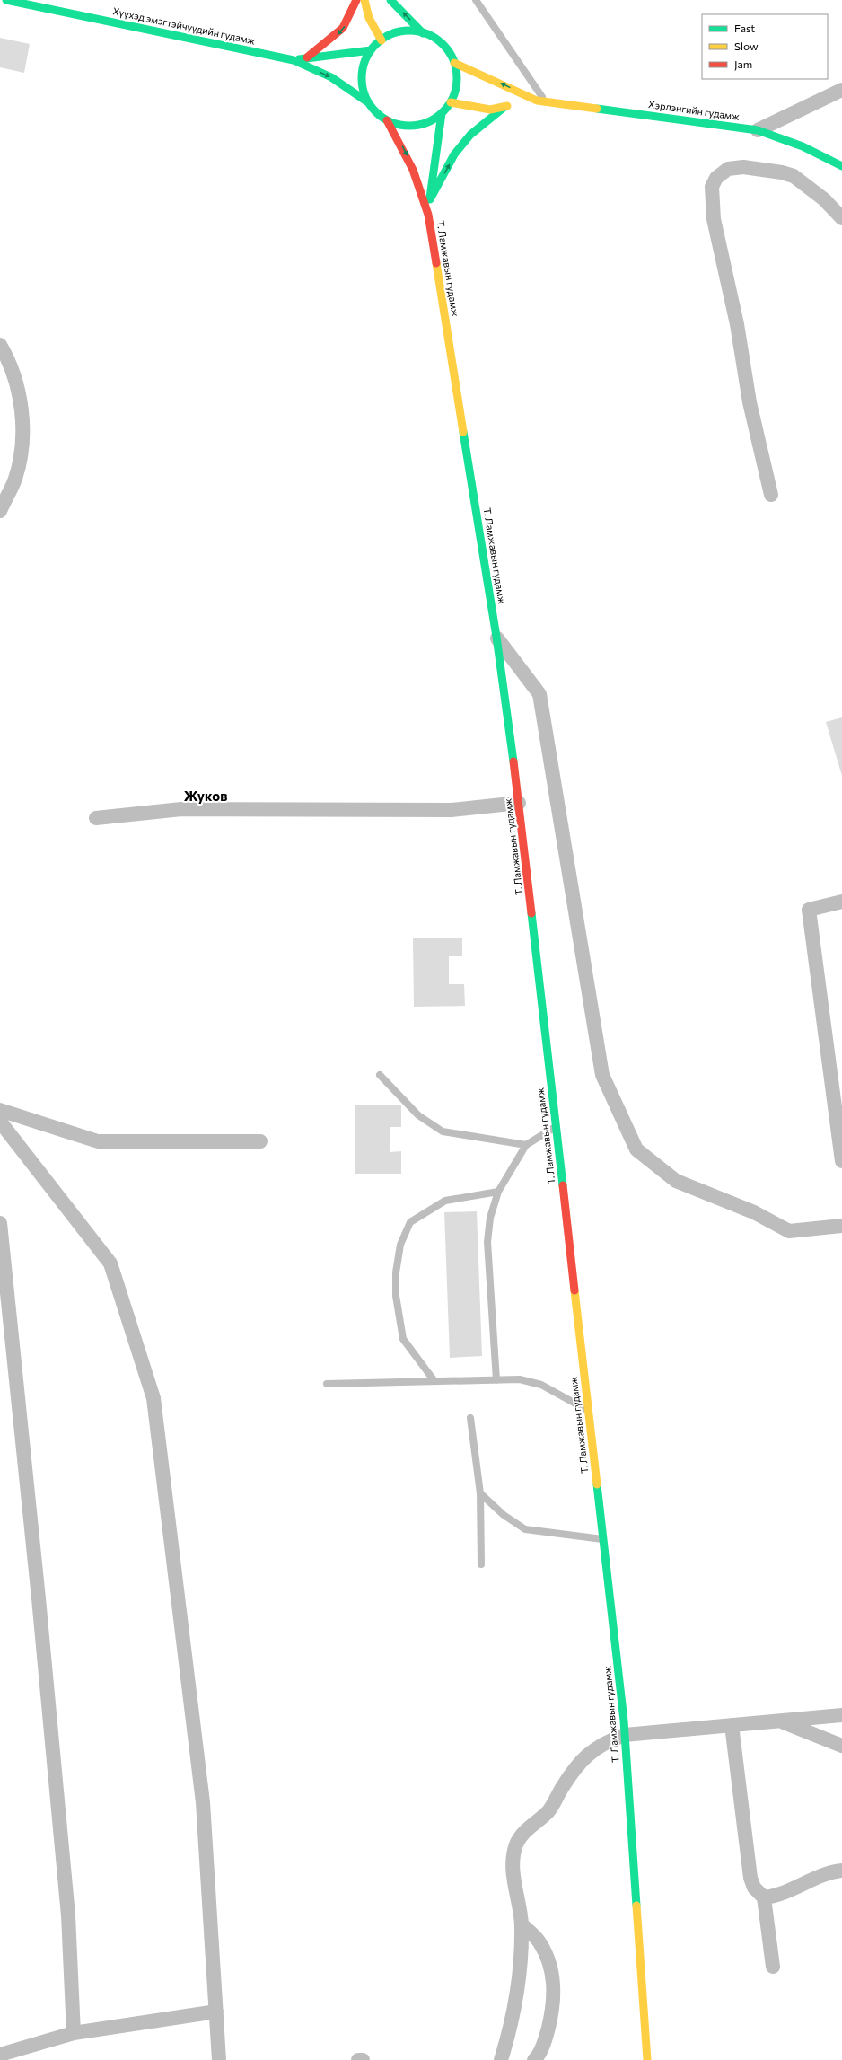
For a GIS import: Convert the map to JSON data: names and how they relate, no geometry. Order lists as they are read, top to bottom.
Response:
{
  "streets": {
    "main road": ["Хүүхэд эмэгтэйчүүдийн гудамж", "Хэрлэнгийн гудамж", "Т. Ламжавын гудамж"]
  },
  "crossings": [
    ["Хүүхэд эмэгтэйчүүдийн гудамж", "Хэрлэнгийн гудамж"],
    ["Хүүхэд эмэгтэйчүүдийн гудамж", "Т. Ламжавын гудамж"],
    ["Хэрлэнгийн гудамж", "Т. Ламжавын гудамж"]
  ],
  "districts": ["Жуков"],
  "legend": ["Fast", "Slow", "Jam"]
}
